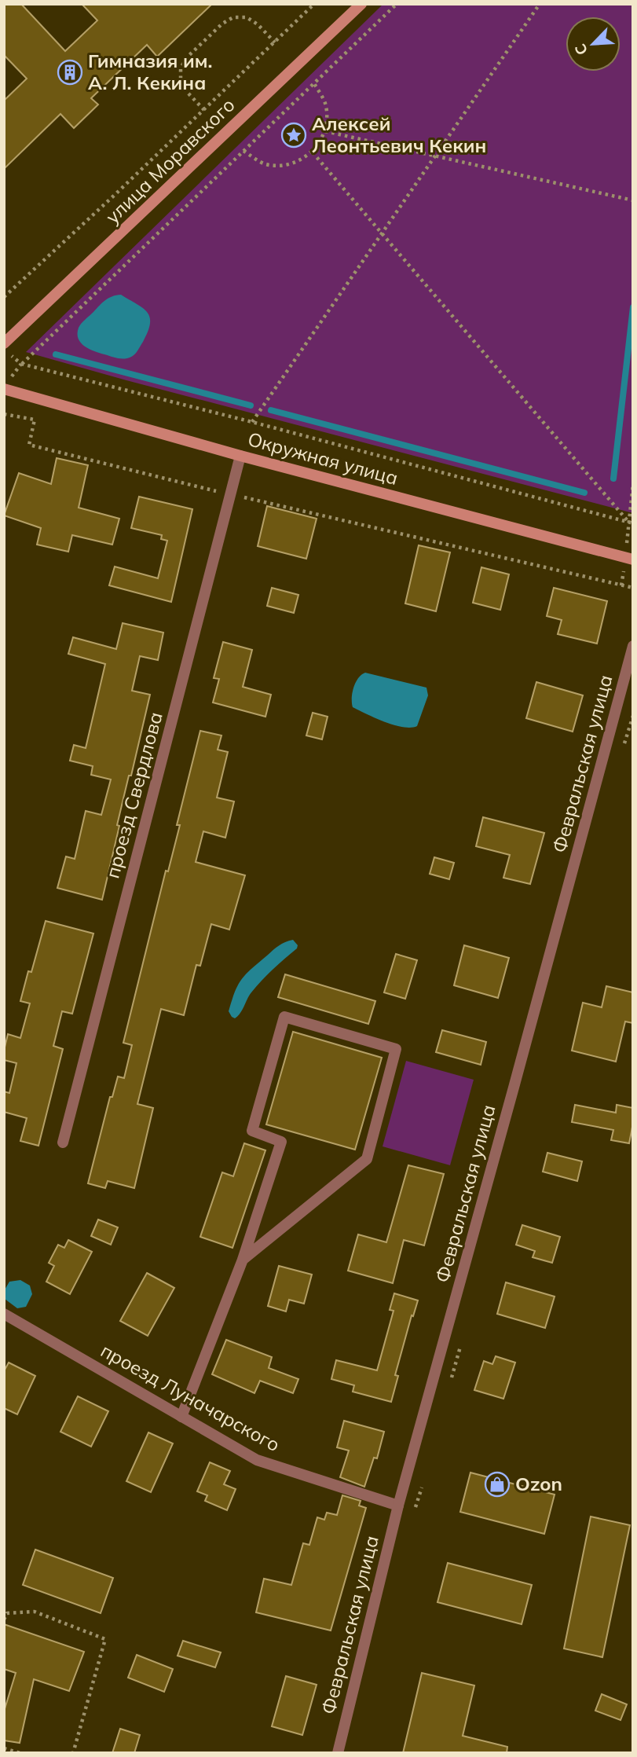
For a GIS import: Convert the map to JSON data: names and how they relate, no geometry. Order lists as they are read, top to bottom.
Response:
{
  "streets": {
    "main road": ["улица Моравского", "Окружная улица"],
    "street": ["Февральская улица", "проезд Свердлова", "проезд Луначарского"]
  },
  "crossings": [
    ["Окружная улица", "проезд Свердлова"],
    ["Февральская улица", "проезд Луначарского"]
  ],
  "places": {
    "building": ["Гимназия им. А. Л. Кекина"],
    "place": ["Алексей Леонтьевич Кекин"],
    "shop": ["Ozon"]
  },
  "north": "bottom left"
}
